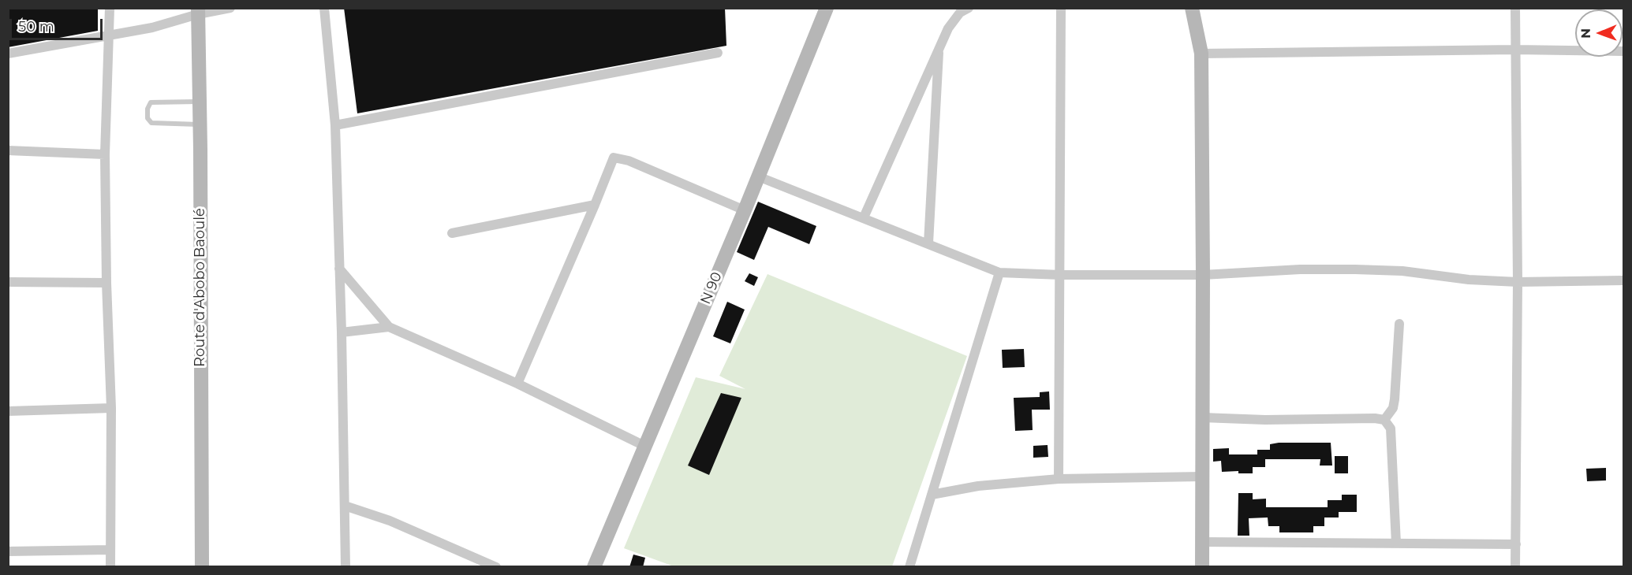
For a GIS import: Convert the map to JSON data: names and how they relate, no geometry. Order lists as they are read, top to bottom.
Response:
{
  "streets": {
    "street": ["Route d'Abobo Baoulé", "N 90"]
  },
  "scale_bar": "50 m",
  "north": "left"
}
